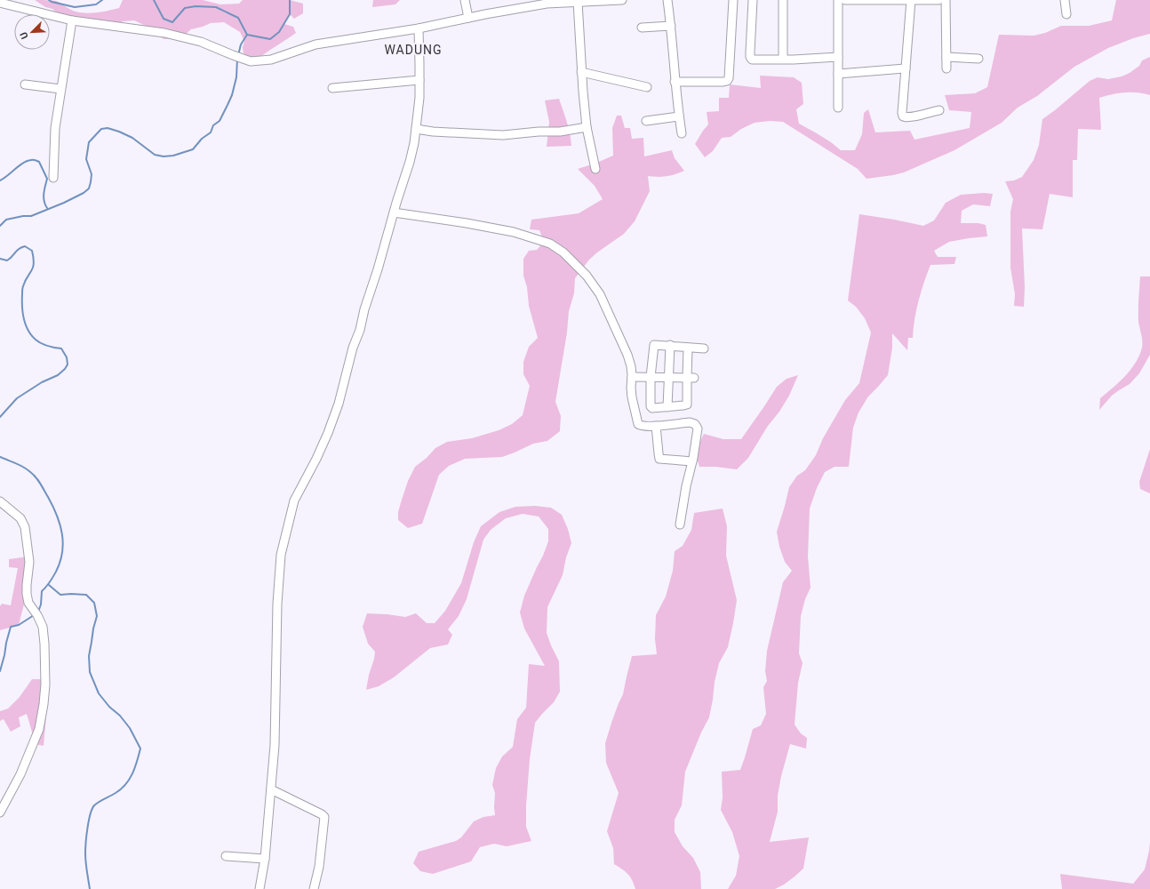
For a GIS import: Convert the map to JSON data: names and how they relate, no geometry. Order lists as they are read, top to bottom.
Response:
{
  "districts": ["WADUNG"],
  "north": "bottom left"
}
